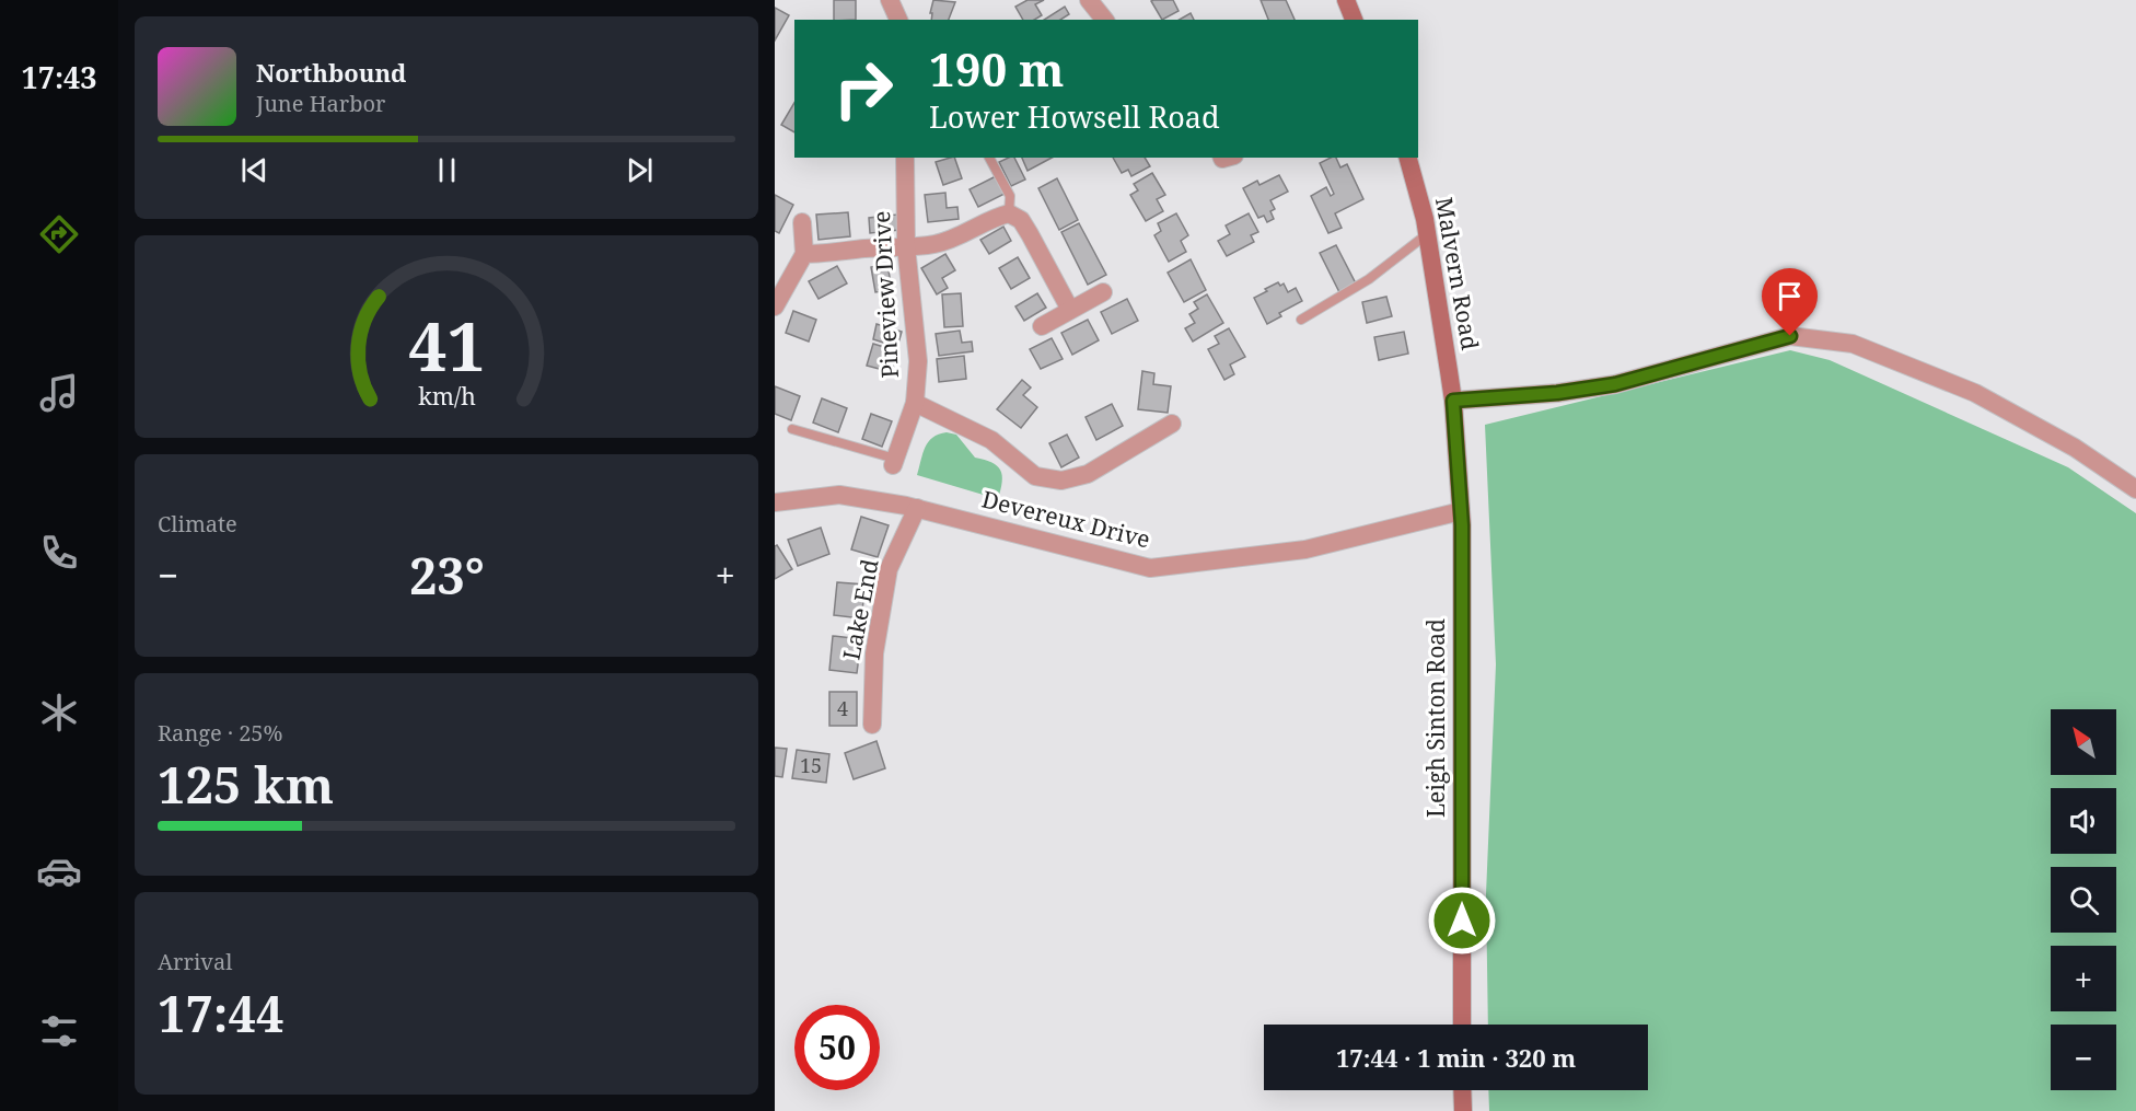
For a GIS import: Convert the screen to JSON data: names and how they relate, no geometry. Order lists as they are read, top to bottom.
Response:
{
  "streets": {
    "main road": ["Malvern Road", "Leigh Sinton Road"],
    "street": ["Pineview Drive", "Devereux Drive", "Lake End"]
  },
  "crossings": [
    ["Malvern Road", "Leigh Sinton Road"],
    ["Devereux Drive", "Lake End"],
    ["Devereux Drive", "Leigh Sinton Road"]
  ],
  "house_numbers": ["4", "15"],
  "north": "top left",
  "page": {
    "tabs": "17:43",
    "turn": ["190 m", "Lower Howsell Road"],
    "song": ["Northbound", "June Harbor"],
    "tile": [
      "Climate",
      ["Range · 25%", "125 km"],
      ["Arrival", "17:44"]
    ],
    "heat": ["−", "23°", "+"],
    "map_buttons": ["+", "−"],
    "limit": "50",
    "trip": "17:44 · 1 min · 320 m",
    "gauge": ["41", "km/h"]
  }
}
